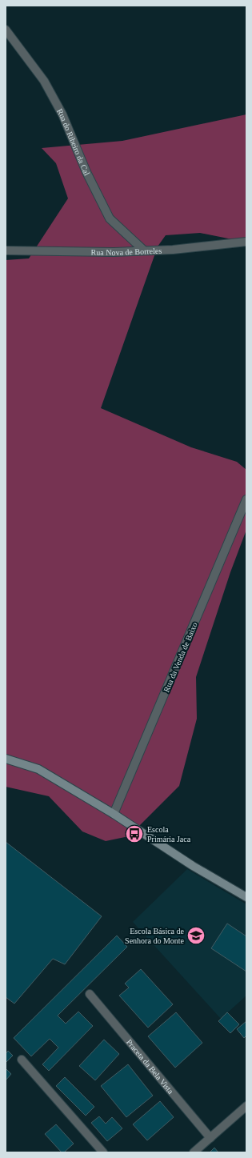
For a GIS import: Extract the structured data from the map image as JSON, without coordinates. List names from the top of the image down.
{
  "streets": {
    "street": [
      "Rua do Ribeiro da Cal",
      "Rua Nova de Borreles",
      "Rua da Venda de Baixo",
      "Praceta da Bela Vista"
    ]
  },
  "crossings": [
    ["Rua do Ribeiro da Cal", "Rua Nova de Borreles"]
  ],
  "places": {
    "bus stop": ["Escola Primária Jaca"],
    "school or university": ["Escola Básica de Senhora do Monte"]
  }
}
